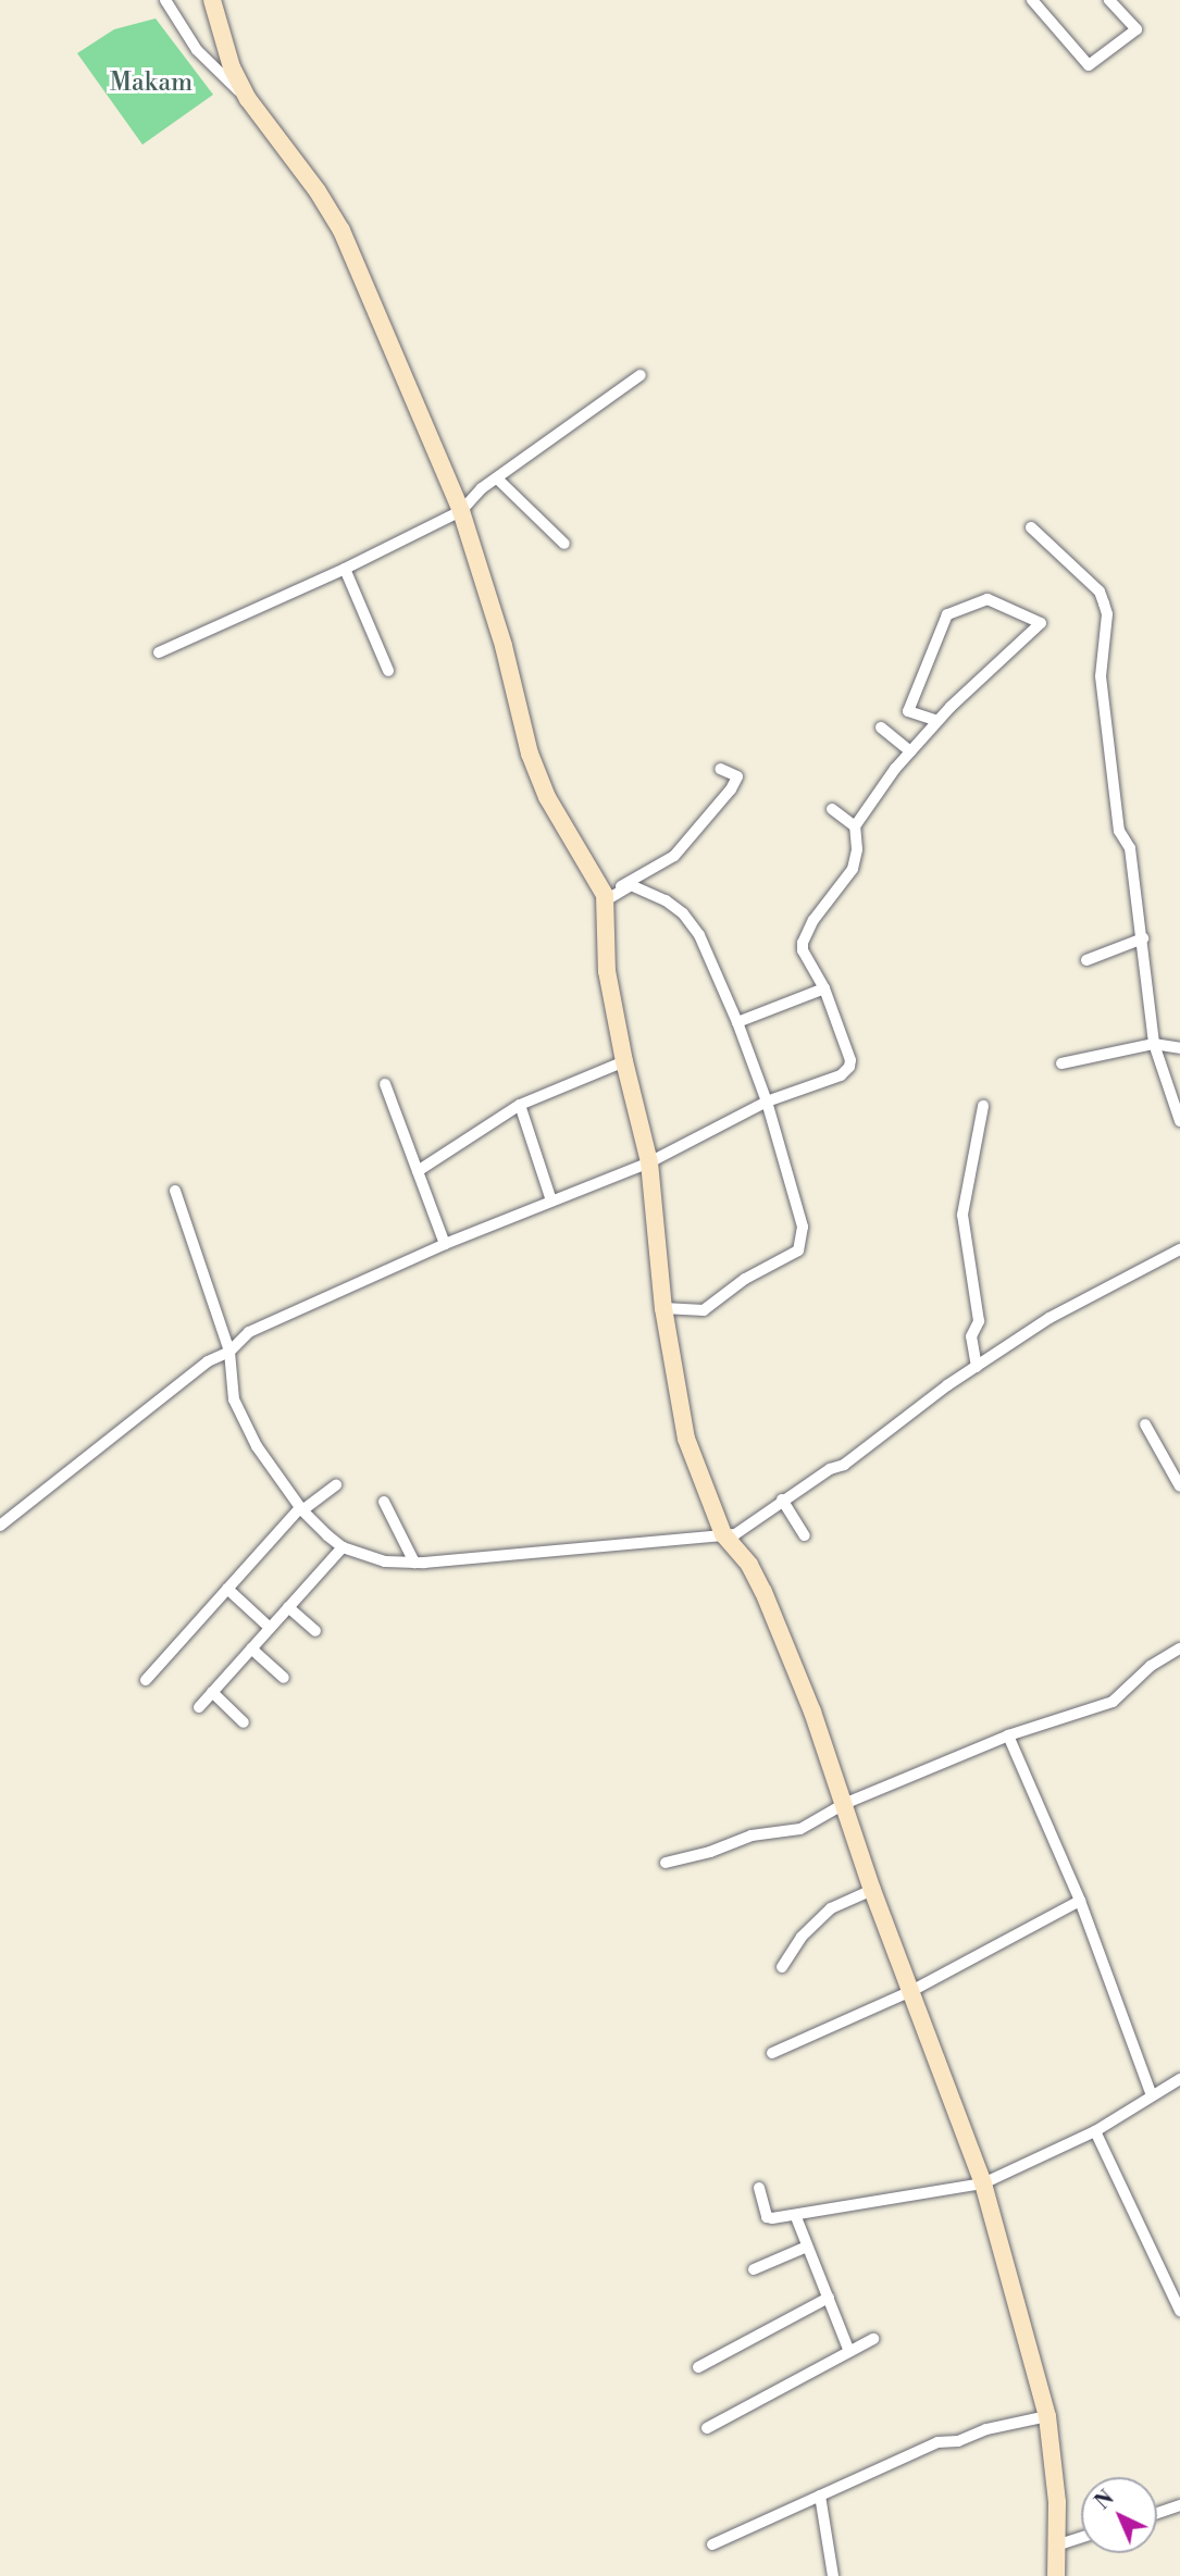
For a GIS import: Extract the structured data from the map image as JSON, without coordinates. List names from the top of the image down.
{
  "parks": ["Makam"],
  "north": "top left"
}
